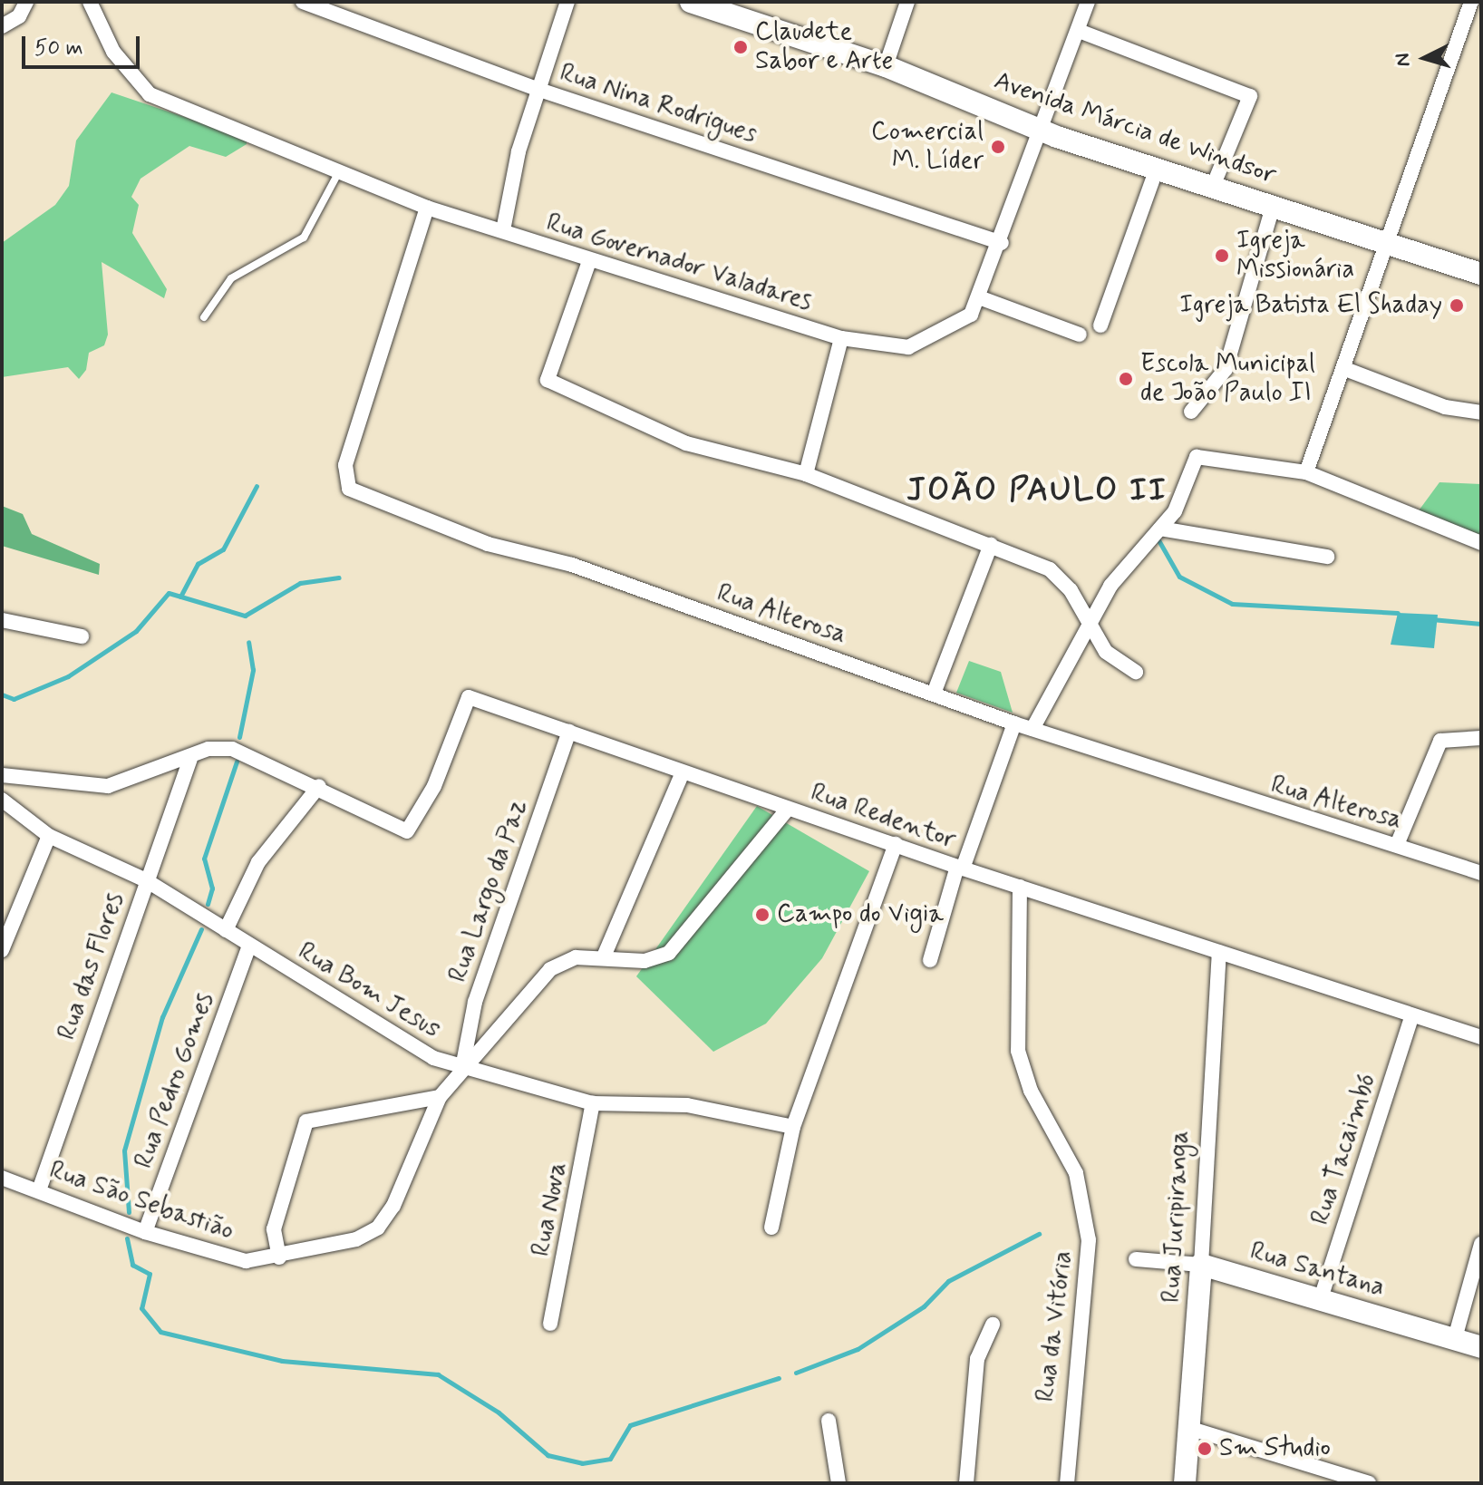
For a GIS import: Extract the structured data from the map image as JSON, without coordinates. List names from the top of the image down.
{
  "streets": {
    "street": [
      "Rua Nina Rodrigues",
      "Avenida Márcia de Windsor",
      "Rua Governador Valadares",
      "Rua Alterosa",
      "Rua Redentor",
      "Rua Largo da Paz",
      "Rua das Flores",
      "Rua Bom Jesus",
      "Rua Pedro Gomes",
      "Rua Tacaimbó",
      "Rua São Sebastião",
      "Rua Nova",
      "Rua Juripiranga",
      "Rua Santana",
      "Rua da Vitória"
    ]
  },
  "crossings": [
    ["Rua Nina Rodrigues", "Rua Governador Valadares"],
    ["Avenida Márcia de Windsor", "Rua Governador Valadares"],
    ["Rua Governador Valadares", "Rua Alterosa"],
    ["Rua Redentor", "Rua Largo da Paz"],
    ["Rua Redentor", "Rua Tacaimbó"],
    ["Rua Redentor", "Rua São Sebastião"],
    ["Rua Redentor", "Rua Juripiranga"],
    ["Rua Redentor", "Rua da Vitória"],
    ["Rua Largo da Paz", "Rua Bom Jesus"],
    ["Rua Largo da Paz", "Rua São Sebastião"],
    ["Rua das Flores", "Rua Bom Jesus"],
    ["Rua das Flores", "Rua São Sebastião"],
    ["Rua Bom Jesus", "Rua Pedro Gomes"],
    ["Rua Bom Jesus", "Rua São Sebastião"],
    ["Rua Bom Jesus", "Rua Nova"],
    ["Rua Pedro Gomes", "Rua São Sebastião"],
    ["Rua Tacaimbó", "Rua Santana"],
    ["Rua Juripiranga", "Rua Santana"]
  ],
  "districts": ["JOÃO PAULO II"],
  "places": [
    "Claudete Sabor e Arte",
    "Comercial M. Líder",
    "Igreja Missionária",
    "Igreja Batista El Shaday",
    "Escola Municipal de João Paulo II",
    "Campo do Vigia",
    "Sm Studio"
  ],
  "scale_bar": "50 m",
  "north": "left"
}
